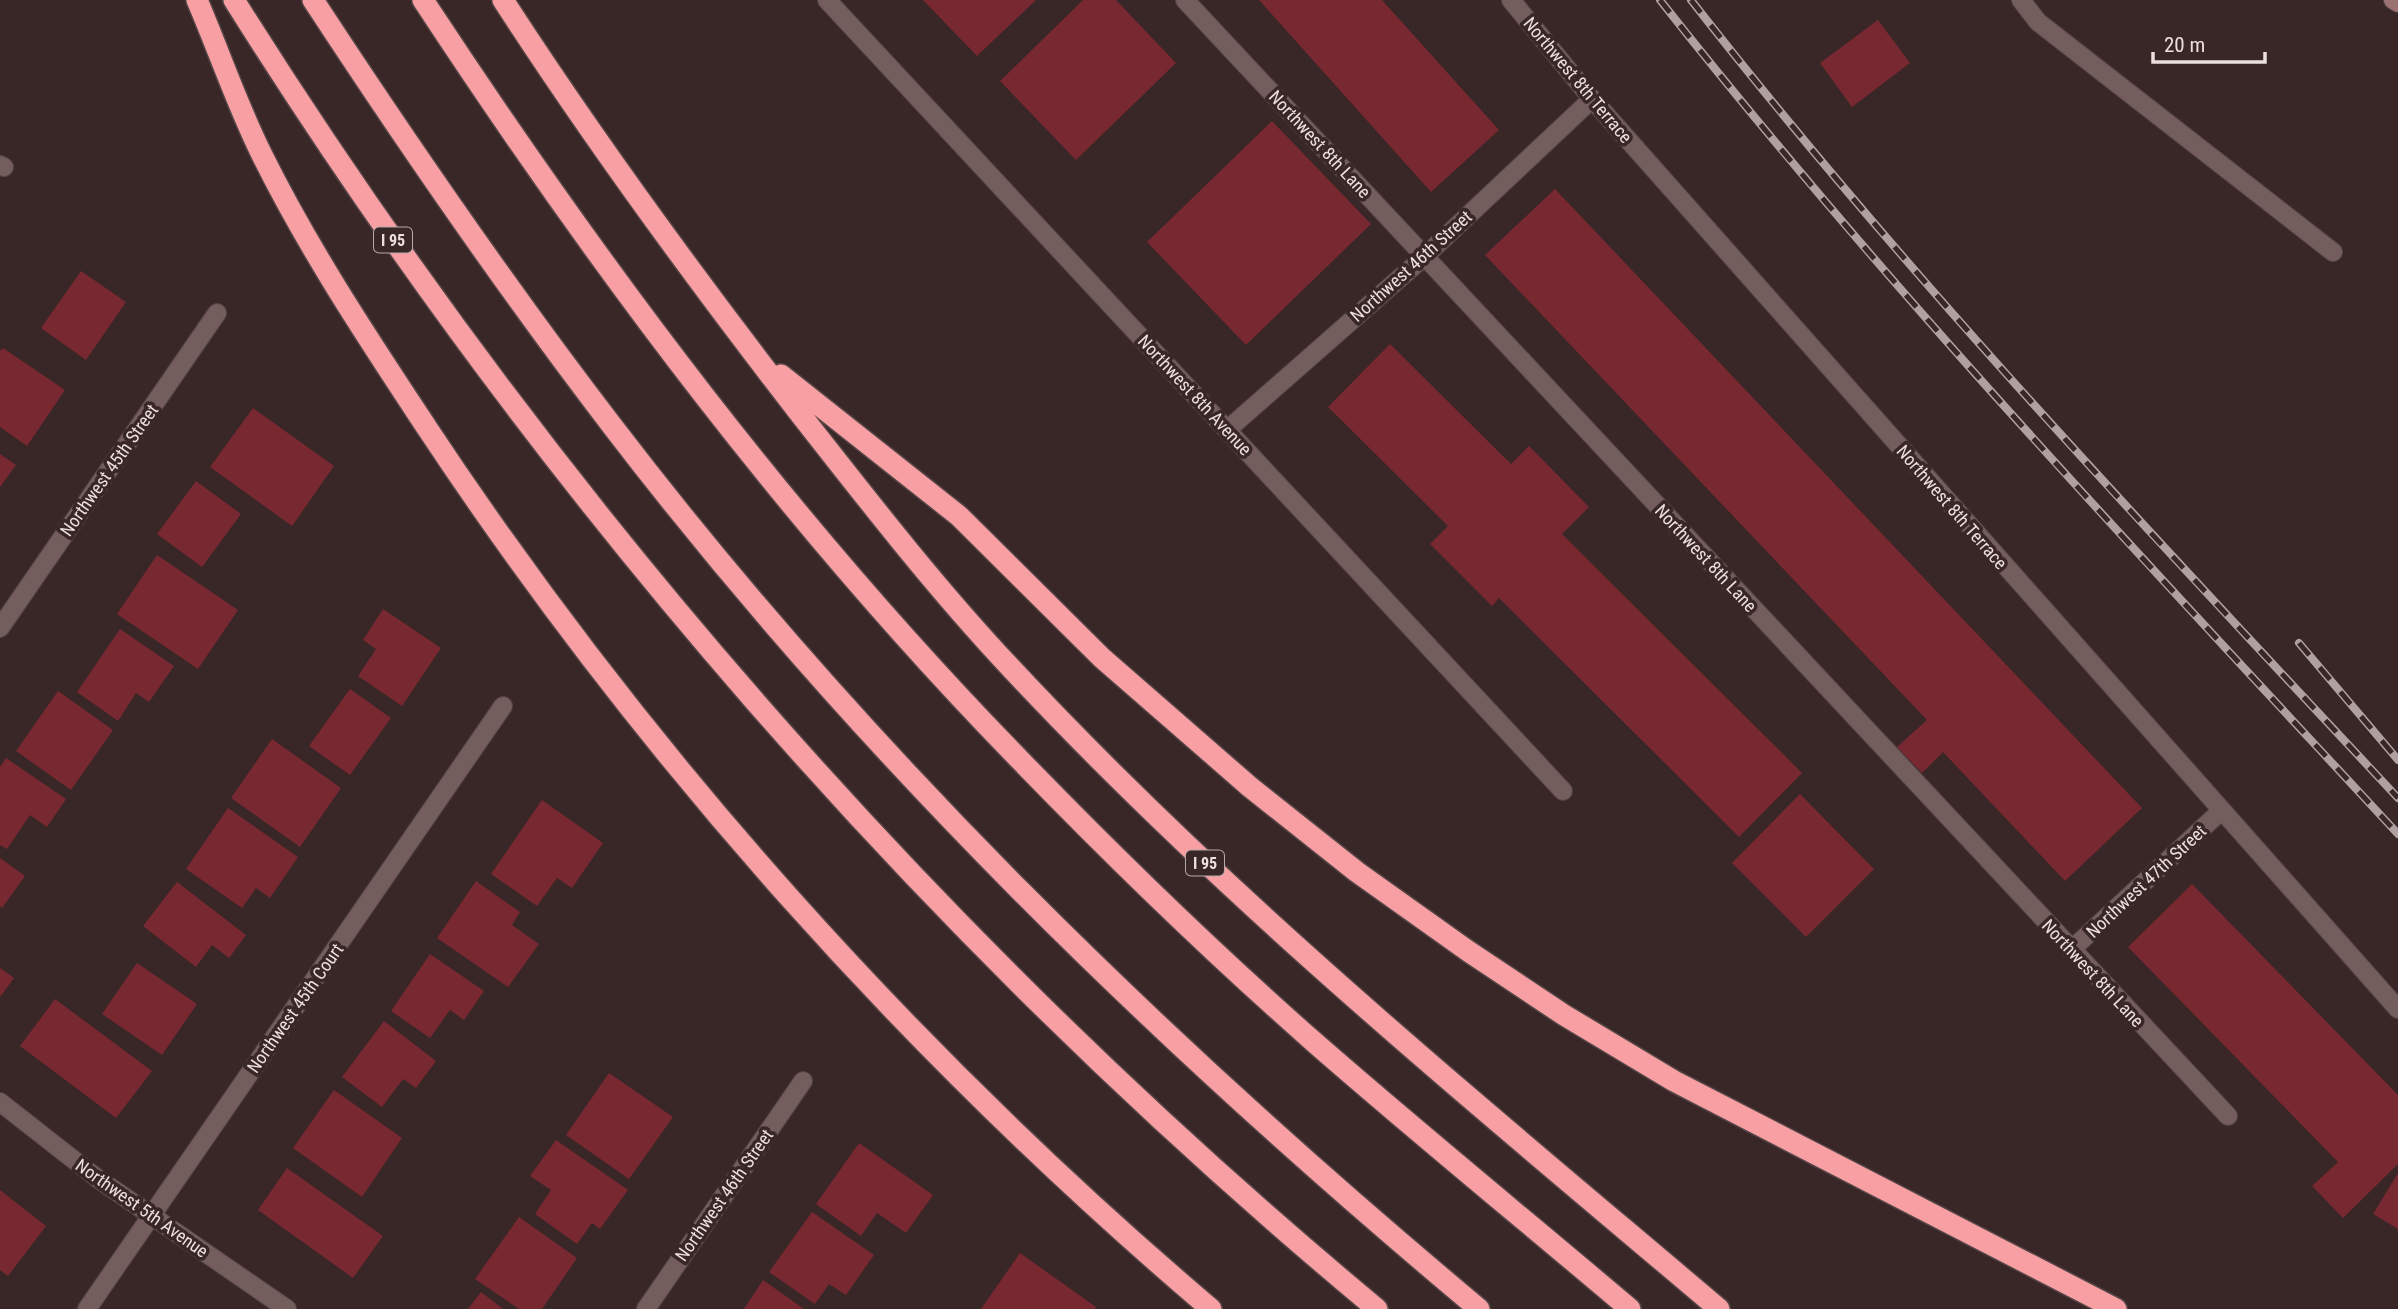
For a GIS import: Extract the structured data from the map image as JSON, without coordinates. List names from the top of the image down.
{
  "streets": {
    "highway": ["I 95"],
    "street": [
      "Northwest 8th Terrace",
      "Northwest 8th Lane",
      "Northwest 46th Street",
      "Northwest 8th Avenue",
      "Northwest 45th Street",
      "Northwest 47th Street",
      "Northwest 45th Court",
      "Northwest 5th Avenue"
    ]
  },
  "crossings": [
    ["Northwest 8th Terrace", "Northwest 46th Street"],
    ["Northwest 8th Terrace", "Northwest 47th Street"],
    ["Northwest 8th Lane", "Northwest 46th Street"],
    ["Northwest 8th Lane", "Northwest 47th Street"],
    ["Northwest 46th Street", "Northwest 8th Avenue"],
    ["Northwest 45th Court", "Northwest 5th Avenue"]
  ],
  "scale_bar": "20 m"
}
